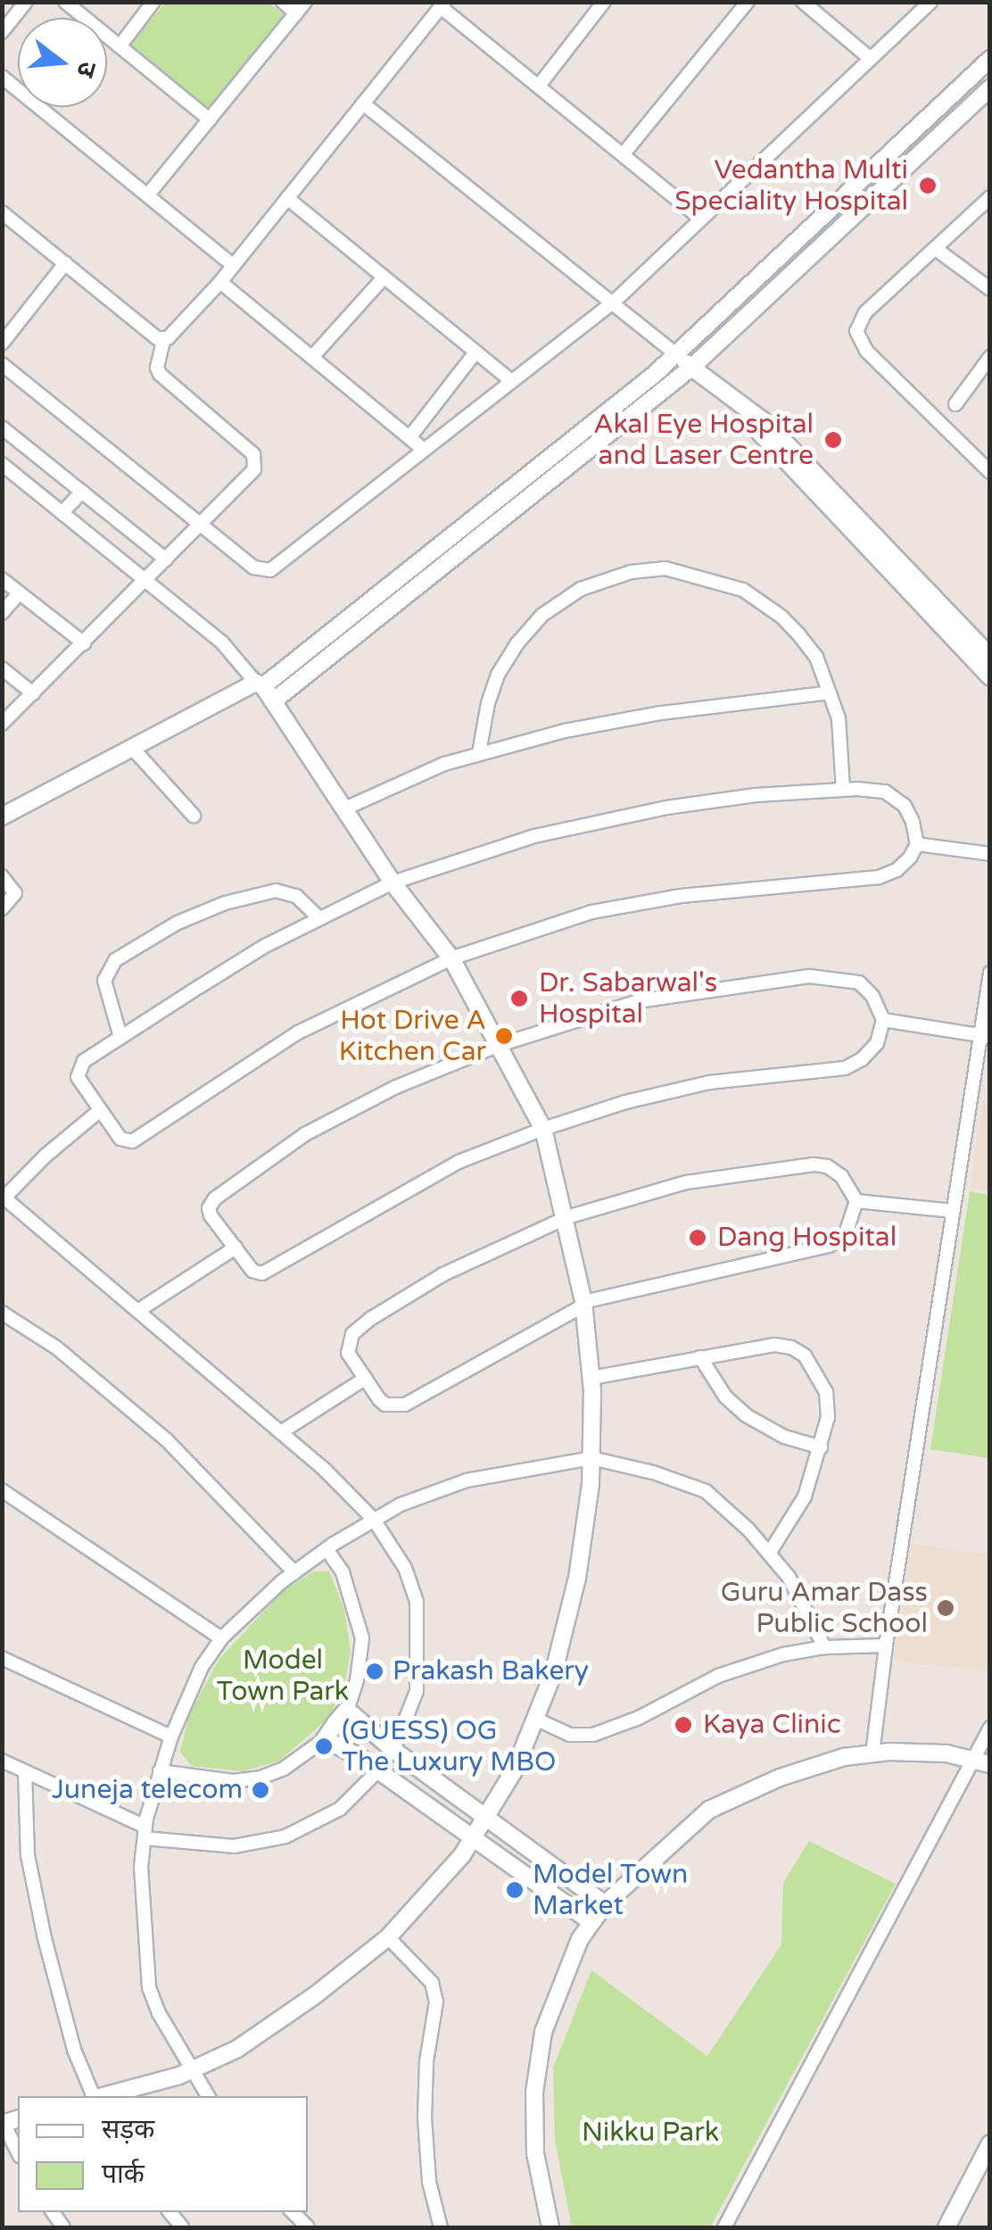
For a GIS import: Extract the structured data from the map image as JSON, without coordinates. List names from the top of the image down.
{
  "parks": ["Model Town Park", "Nikku Park"],
  "places": [
    "Vedantha Multi Speciality Hospital",
    "Akal Eye Hospital and Laser Centre",
    "Dr. Sabarwal's Hospital",
    "Hot Drive A Kitchen Car",
    "Dang Hospital",
    "Guru Amar Dass Public School",
    "Prakash Bakery",
    "Kaya Clinic",
    "(GUESS) OG The Luxury MBO",
    "Juneja telecom",
    "Model Town Market"
  ],
  "legend": ["सड़क", "पार्क"],
  "north": "right"
}
